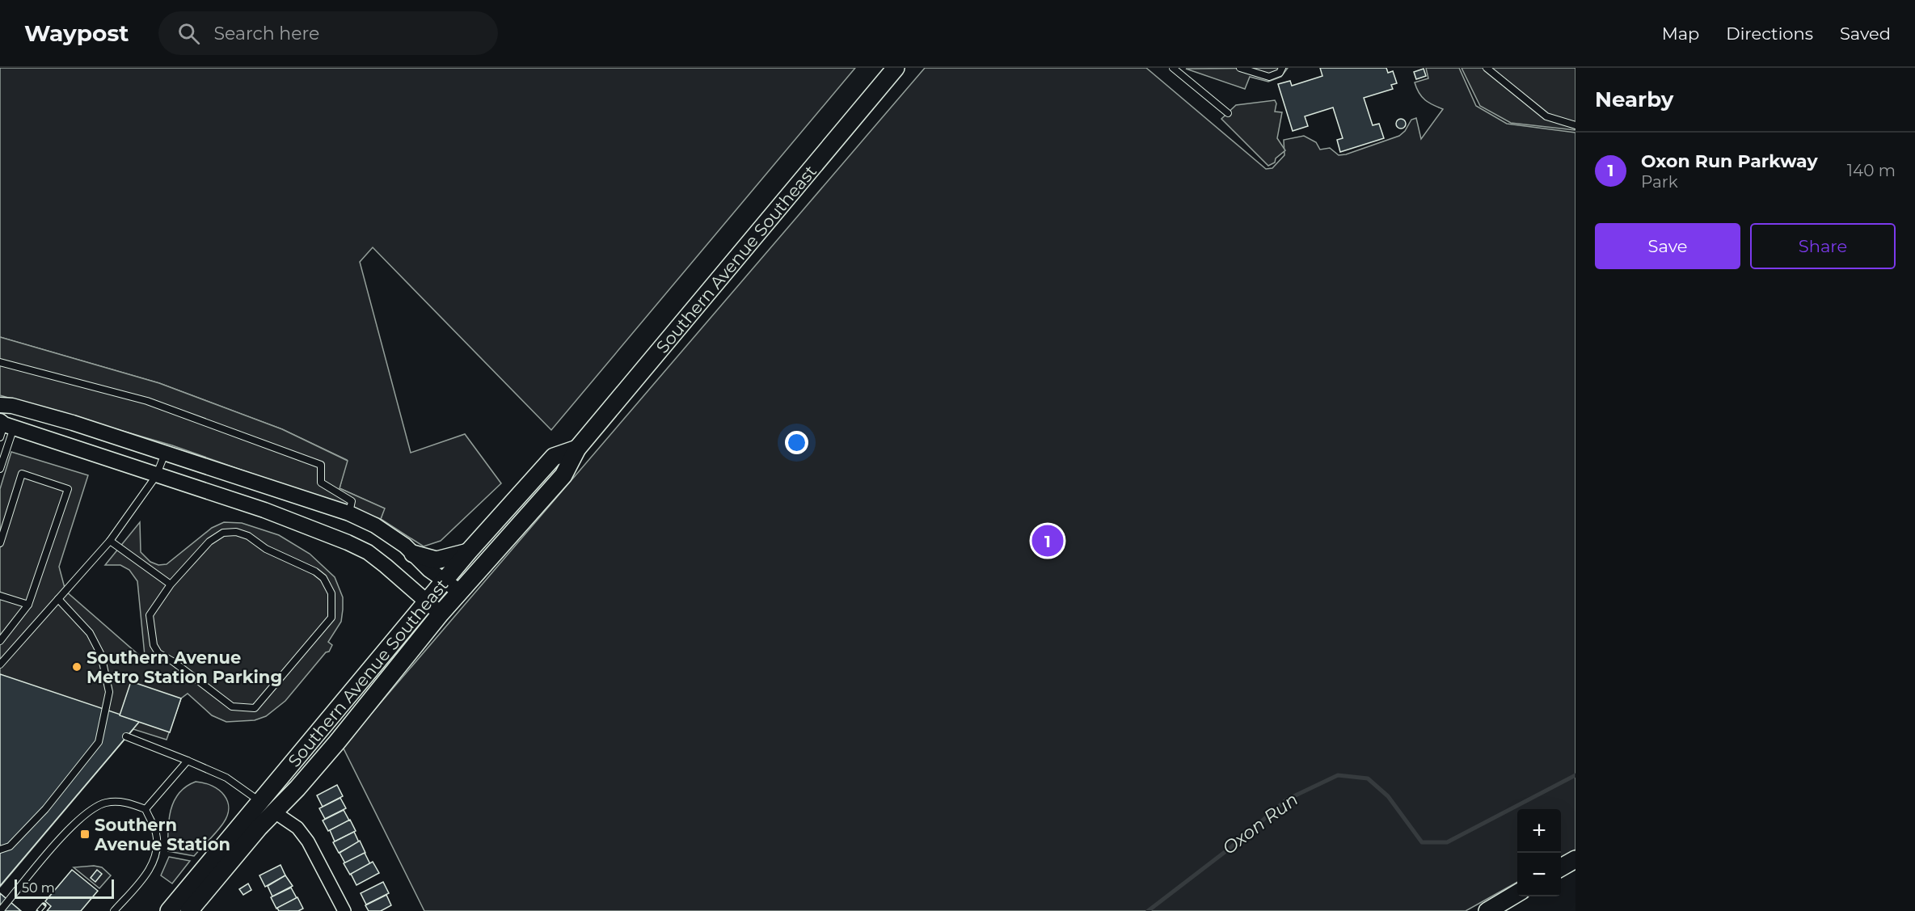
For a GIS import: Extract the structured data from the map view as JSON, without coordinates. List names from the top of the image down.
{
  "streets": {
    "main road": ["Southern Avenue Southeast"]
  },
  "water": ["Oxon Run"],
  "places": {
    "other": ["Southern Avenue Metro Station Parking"],
    "transit": ["Southern Avenue Station"]
  },
  "scale_bar": "50 m",
  "page": {
    "header": "Waypost",
    "search": "Search here",
    "nav": ["Map", "Directions", "Saved"],
    "heading": "Nearby",
    "list": [
      {
        "mark": "1",
        "name": "Oxon Run Parkway",
        "note": "Park",
        "value": "140 m"
      }
    ],
    "buttons": ["Save", "Share"],
    "pins": "1",
    "map_buttons": ["+", "−"],
    "scale": "50 m"
  }
}
